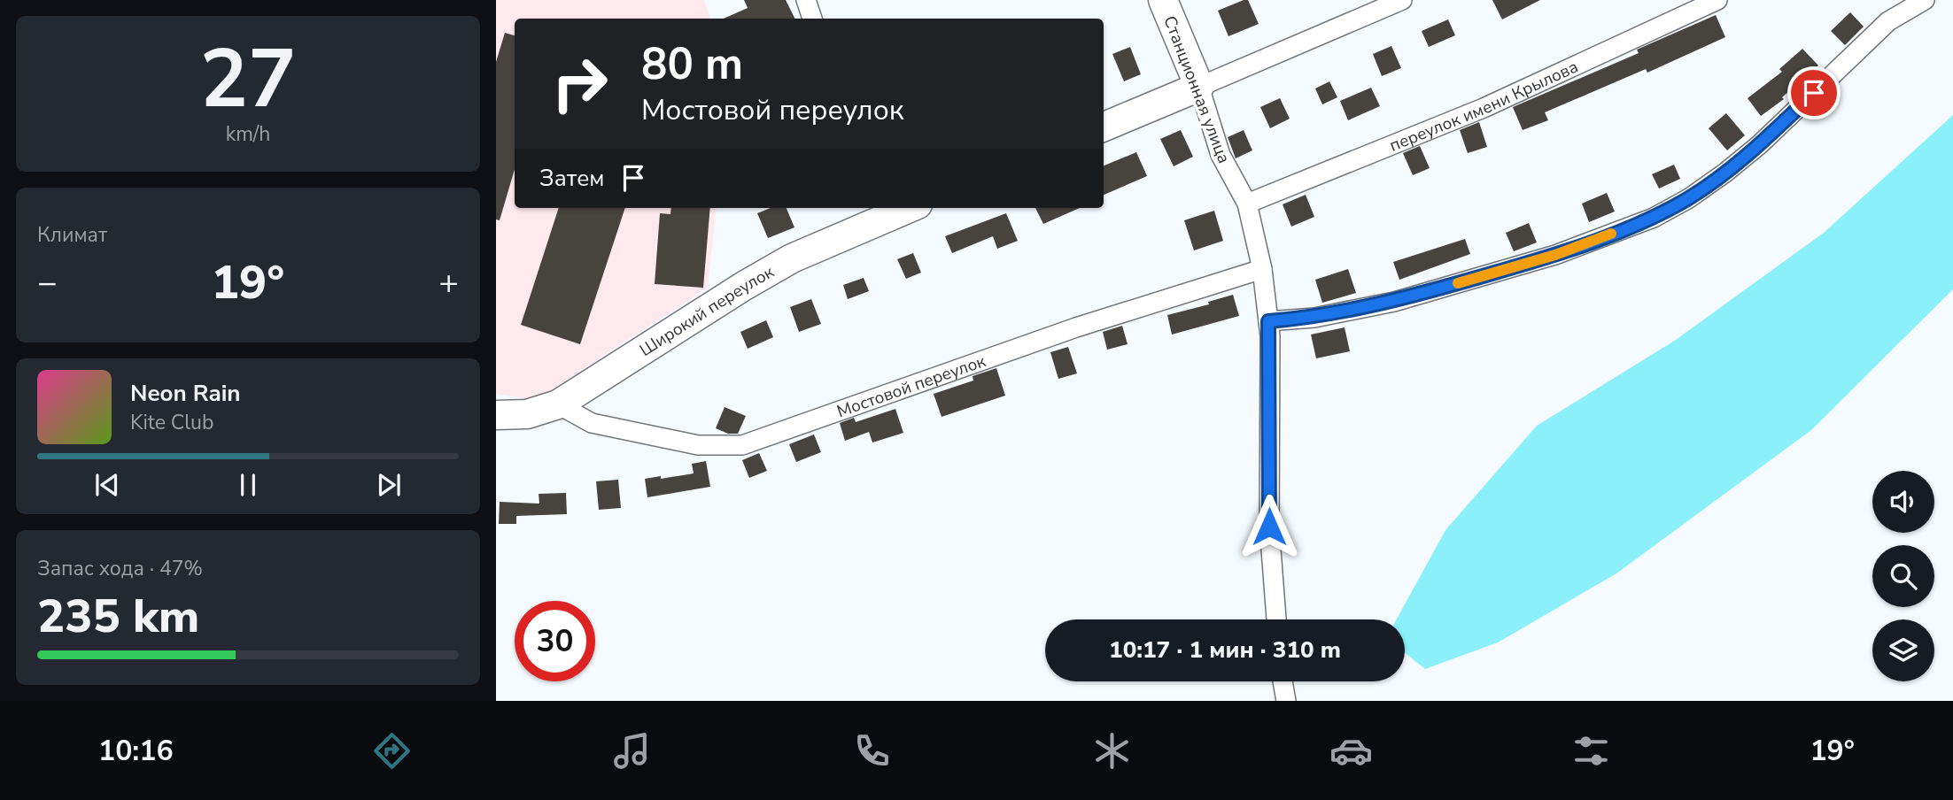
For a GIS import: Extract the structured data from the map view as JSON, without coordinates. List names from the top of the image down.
{
  "streets": {
    "main road": ["Станционная улица", "Широкий переулок"],
    "street": ["переулок имени Крылова", "Мостовой переулок"]
  },
  "crossings": [
    ["Станционная улица", "переулок имени Крылова"],
    ["Станционная улица", "Мостовой переулок"],
    ["Широкий переулок", "Мостовой переулок"]
  ],
  "page": {
    "tile": [
      ["27", "km/h"],
      "Климат",
      ["Запас хода · 47%", "235 km"]
    ],
    "turn": ["80 m", "Мостовой переулок"],
    "then": "Затем",
    "heat": ["−", "19°", "+"],
    "song": ["Neon Rain", "Kite Club"],
    "limit": "30",
    "trip": "10:17 · 1 мин · 310 m",
    "tabs": ["10:16", "19°"]
  }
}
